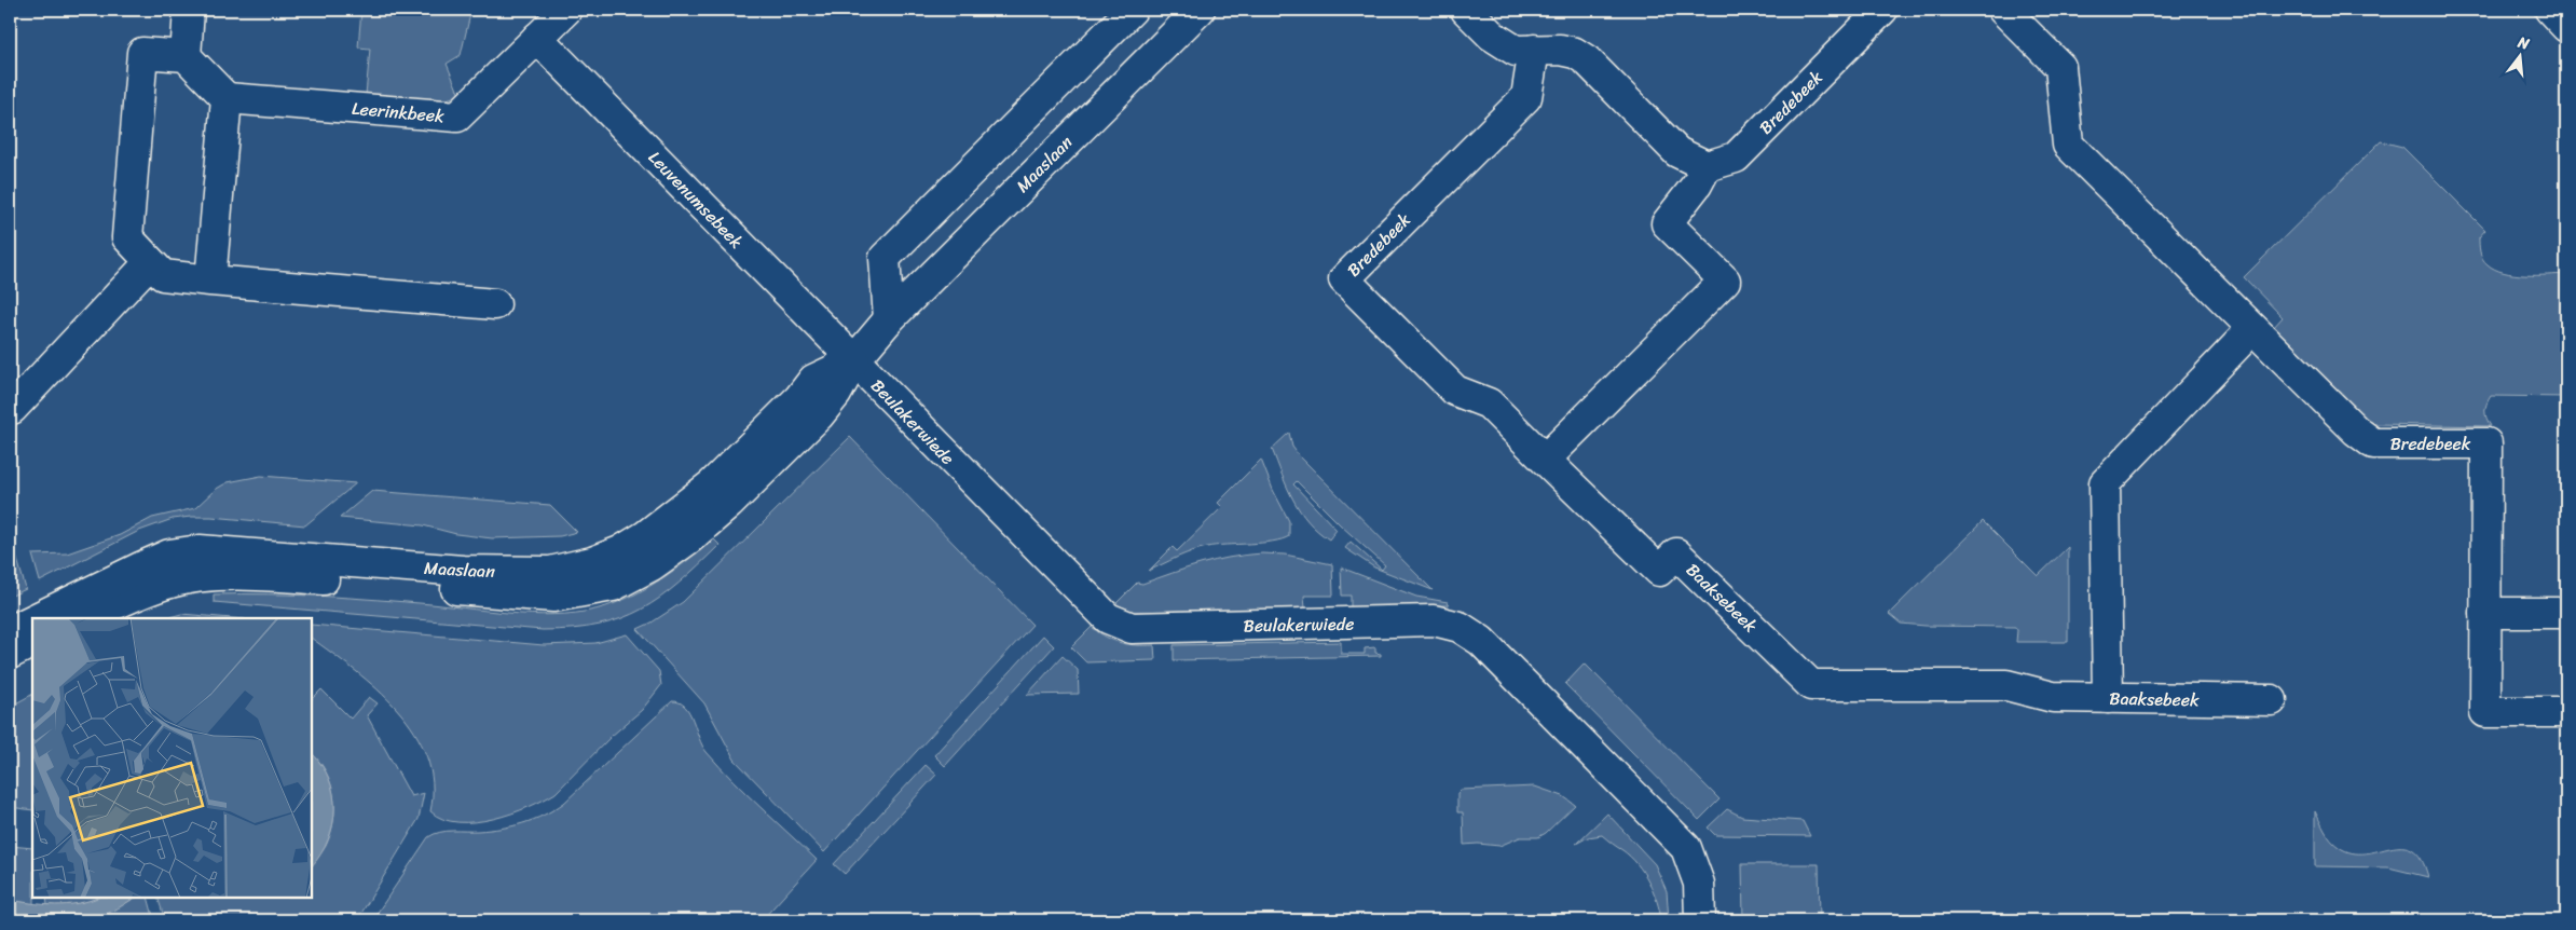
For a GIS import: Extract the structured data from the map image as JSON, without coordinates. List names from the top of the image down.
{
  "streets": {
    "street": [
      "Bredebeek",
      "Leerinkbeek",
      "Maaslaan",
      "Leuvenumsebeek",
      "Beulakerwiede",
      "Baaksebeek"
    ]
  },
  "crossings": [
    ["Bredebeek", "Baaksebeek"],
    ["Leerinkbeek", "Leuvenumsebeek"],
    ["Maaslaan", "Leuvenumsebeek"],
    ["Maaslaan", "Beulakerwiede"],
    ["Leuvenumsebeek", "Beulakerwiede"]
  ],
  "north": "top"
}
